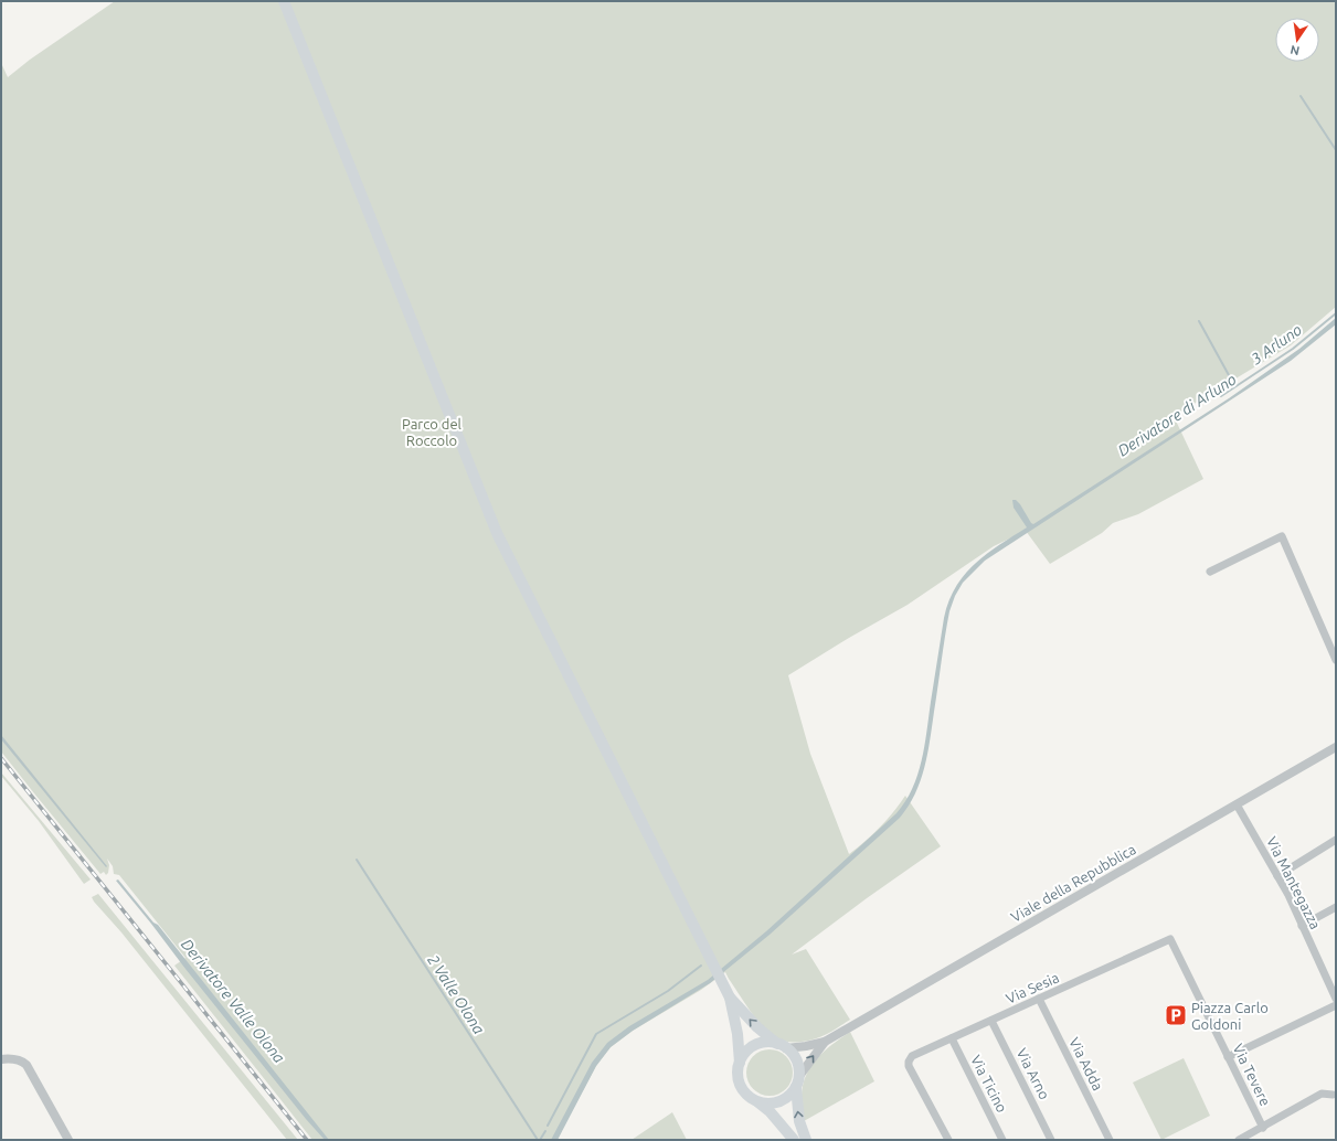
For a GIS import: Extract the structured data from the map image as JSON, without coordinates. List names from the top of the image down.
{
  "streets": {
    "street": [
      "Viale della Repubblica",
      "Via Mantegazza",
      "Via Sesia",
      "Via Adda",
      "Via Arno",
      "Via Tevere",
      "Via Ticino"
    ]
  },
  "crossings": [
    ["Viale della Repubblica", "Via Mantegazza"],
    ["Via Sesia", "Via Adda"],
    ["Via Sesia", "Via Arno"],
    ["Via Sesia", "Via Tevere"],
    ["Via Sesia", "Via Ticino"]
  ],
  "water": [
    "3 Arluno",
    "Derivatore di Arluno",
    "2 Valle Olona",
    "Derivatore Valle Olona"
  ],
  "parks": ["Parco del Roccolo"],
  "places": {
    "parking": ["Piazza Carlo Goldoni"]
  },
  "north": "bottom"
}
